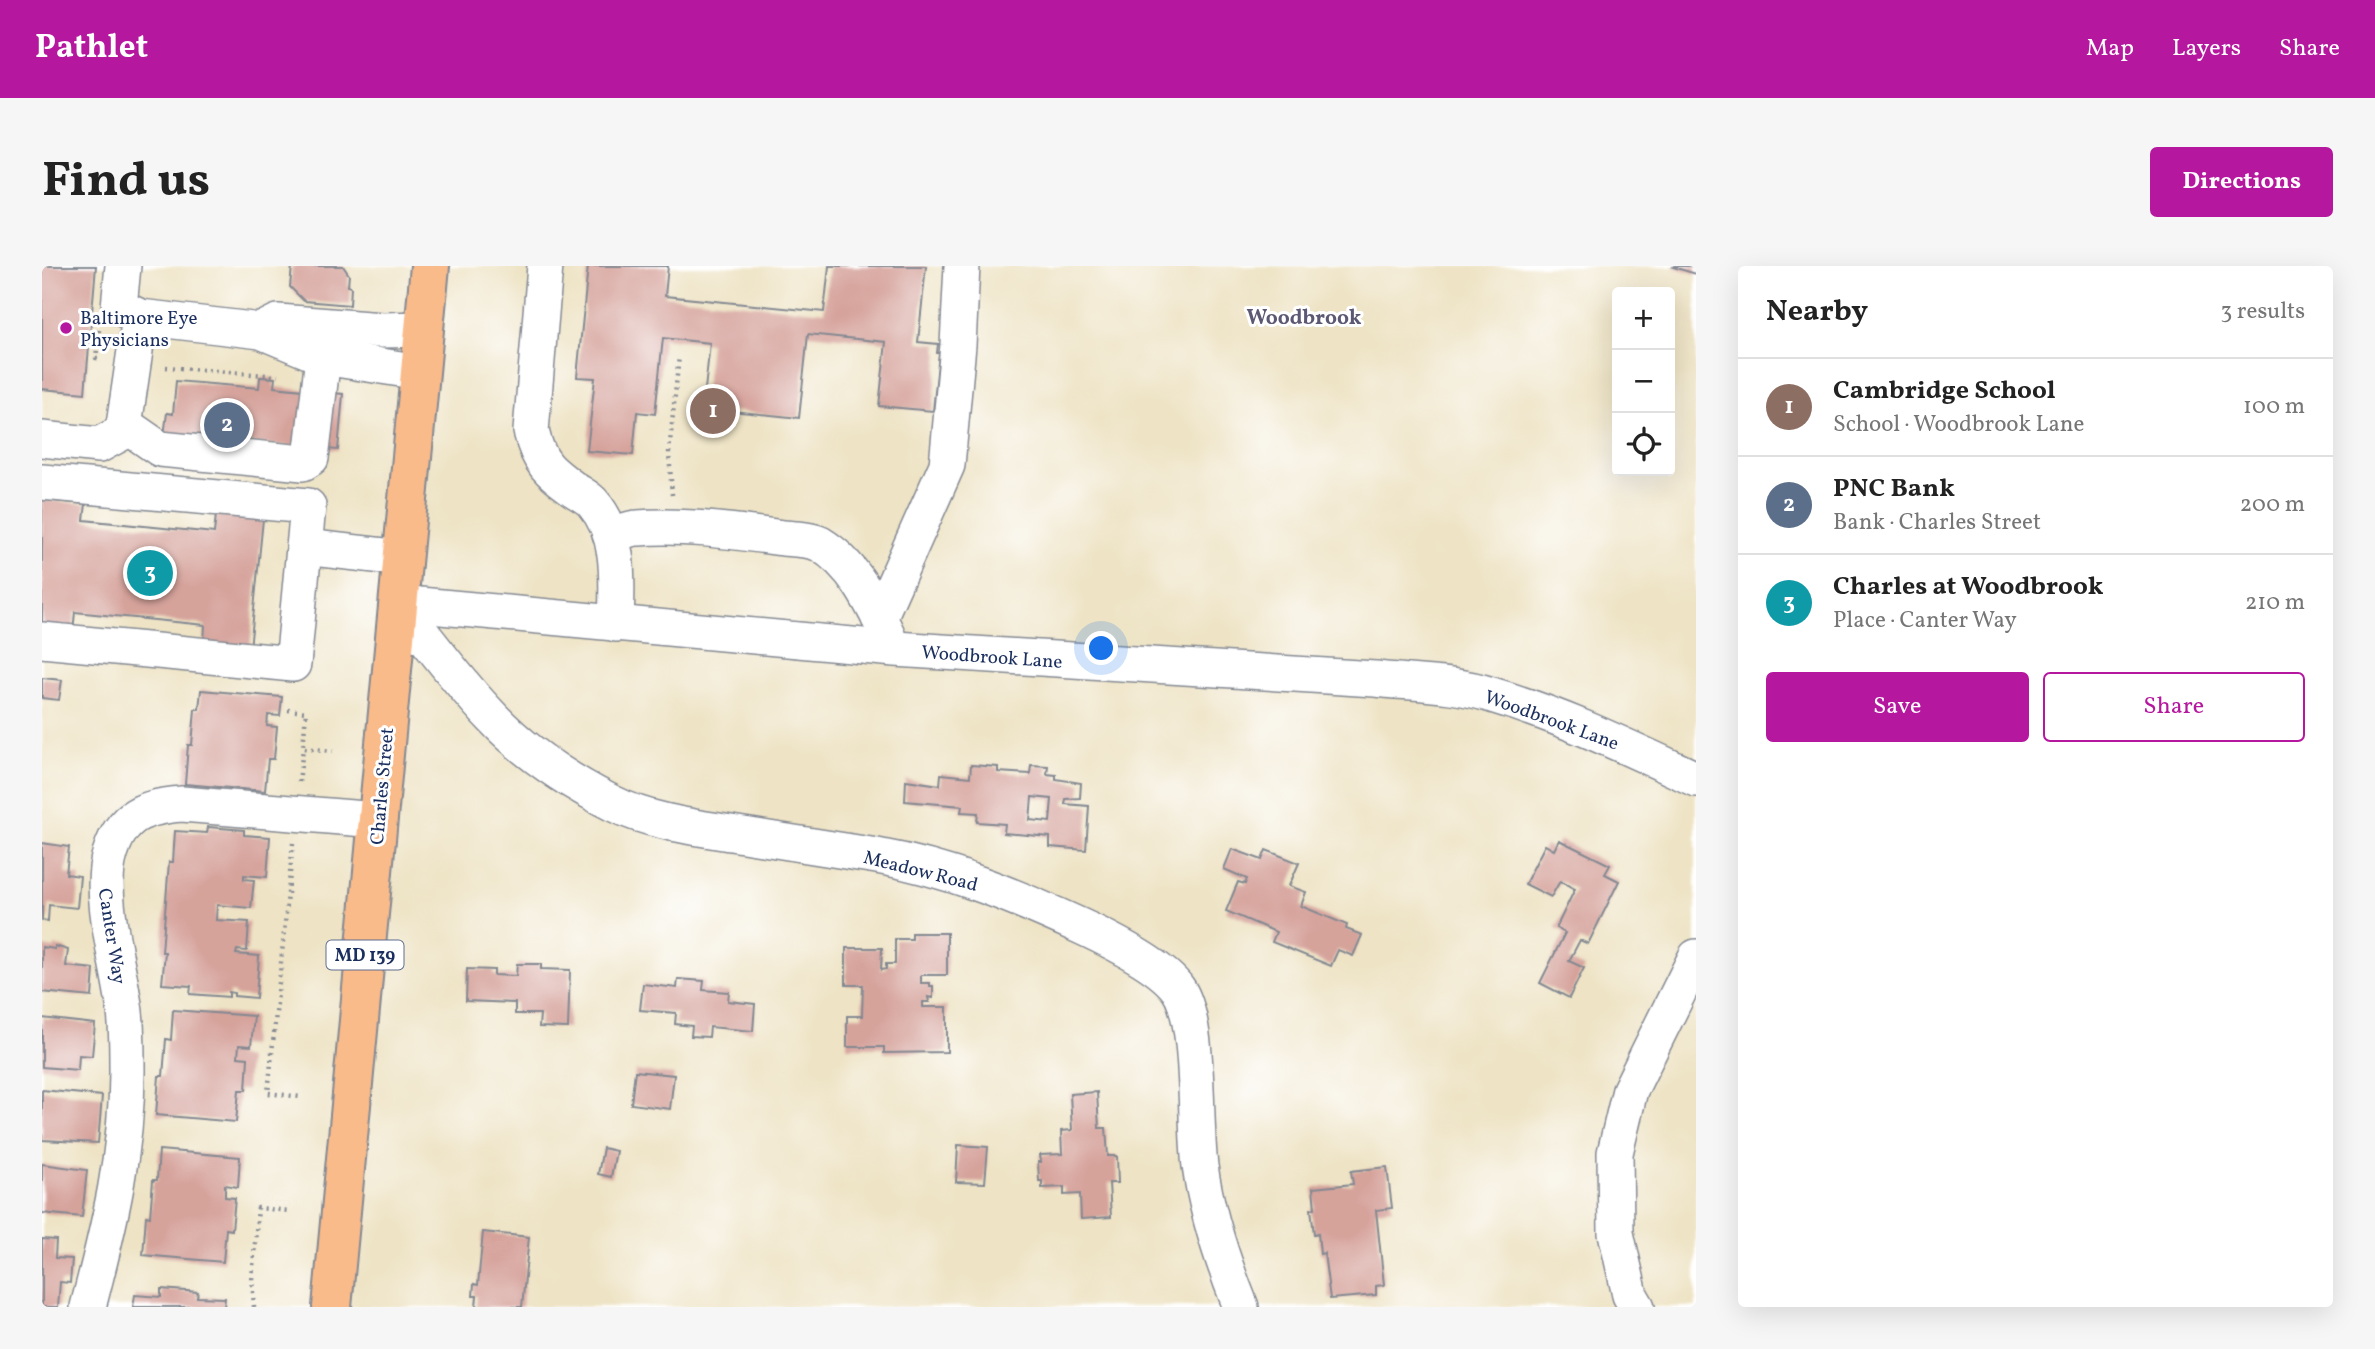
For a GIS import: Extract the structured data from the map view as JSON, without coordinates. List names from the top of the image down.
{
  "streets": {
    "main road": ["Charles Street", "MD 139"],
    "street": ["Woodbrook Lane", "Meadow Road", "Canter Way"]
  },
  "crossings": [
    ["Woodbrook Lane", "Charles Street"],
    ["Woodbrook Lane", "Meadow Road"],
    ["Charles Street", "Meadow Road"],
    ["Charles Street", "Canter Way"]
  ],
  "districts": ["Woodbrook"],
  "places": ["Baltimore Eye Physicians"],
  "page": {
    "header": "Pathlet",
    "nav": ["Map", "Layers", "Share"],
    "buttons": [
      "Directions",
      ["Save", "Share"]
    ],
    "title": "Find us",
    "heading": ["Nearby", "3 results"],
    "map_buttons": ["+", "−"],
    "list": [
      {
        "mark": "1",
        "name": "Cambridge School",
        "note": "School · Woodbrook Lane",
        "value": "100 m"
      },
      {
        "mark": "2",
        "name": "PNC Bank",
        "note": "Bank · Charles Street",
        "value": "200 m"
      },
      {
        "mark": "3",
        "name": "Charles at Woodbrook",
        "note": "Place · Canter Way",
        "value": "210 m"
      }
    ],
    "pins": ["1", "2", "3"]
  }
}
